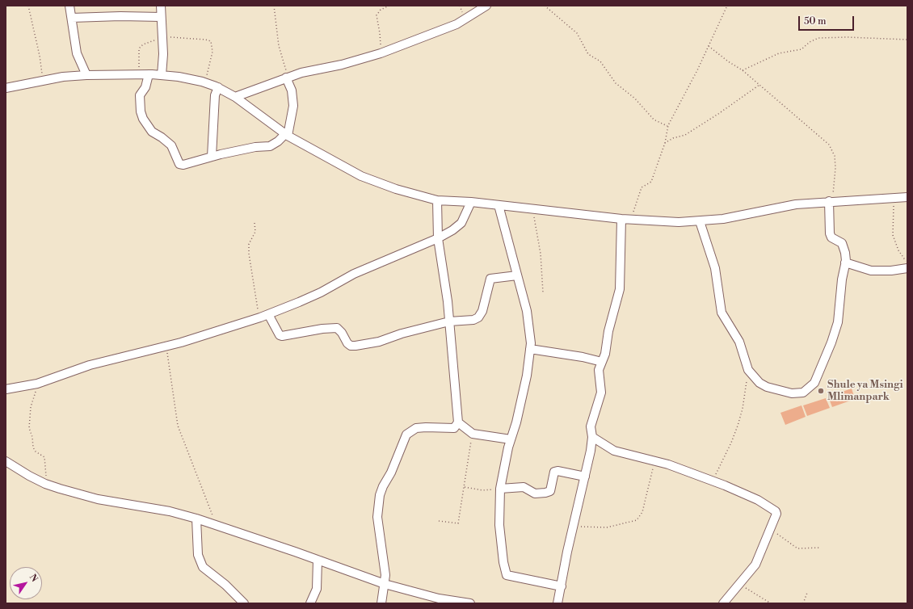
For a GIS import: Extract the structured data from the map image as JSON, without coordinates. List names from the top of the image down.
{
  "places": ["Shule ya Msingi Mlimanpark"],
  "scale_bar": "50 m",
  "north": "top right"
}
